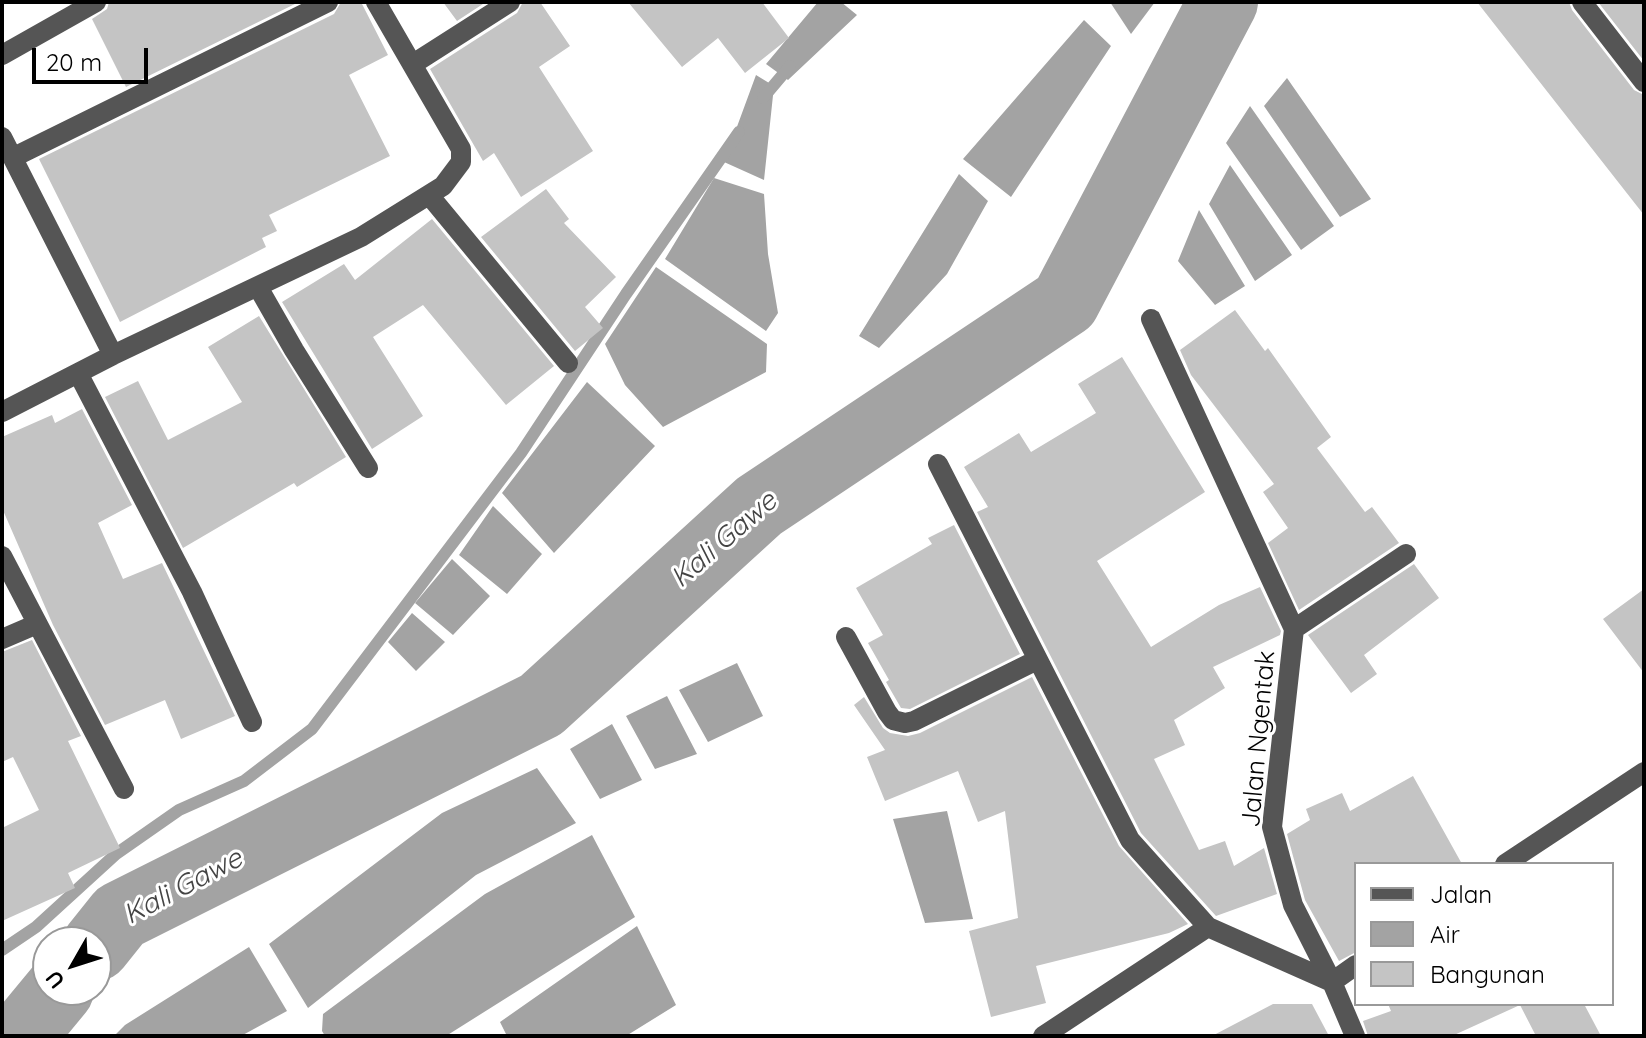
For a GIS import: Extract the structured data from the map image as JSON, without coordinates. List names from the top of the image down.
{
  "streets": {
    "street": ["Jalan Ngentak"]
  },
  "water": ["Kali Gawe"],
  "legend": ["Jalan", "Air", "Bangunan"],
  "scale_bar": "20 m",
  "north": "bottom left"
}
